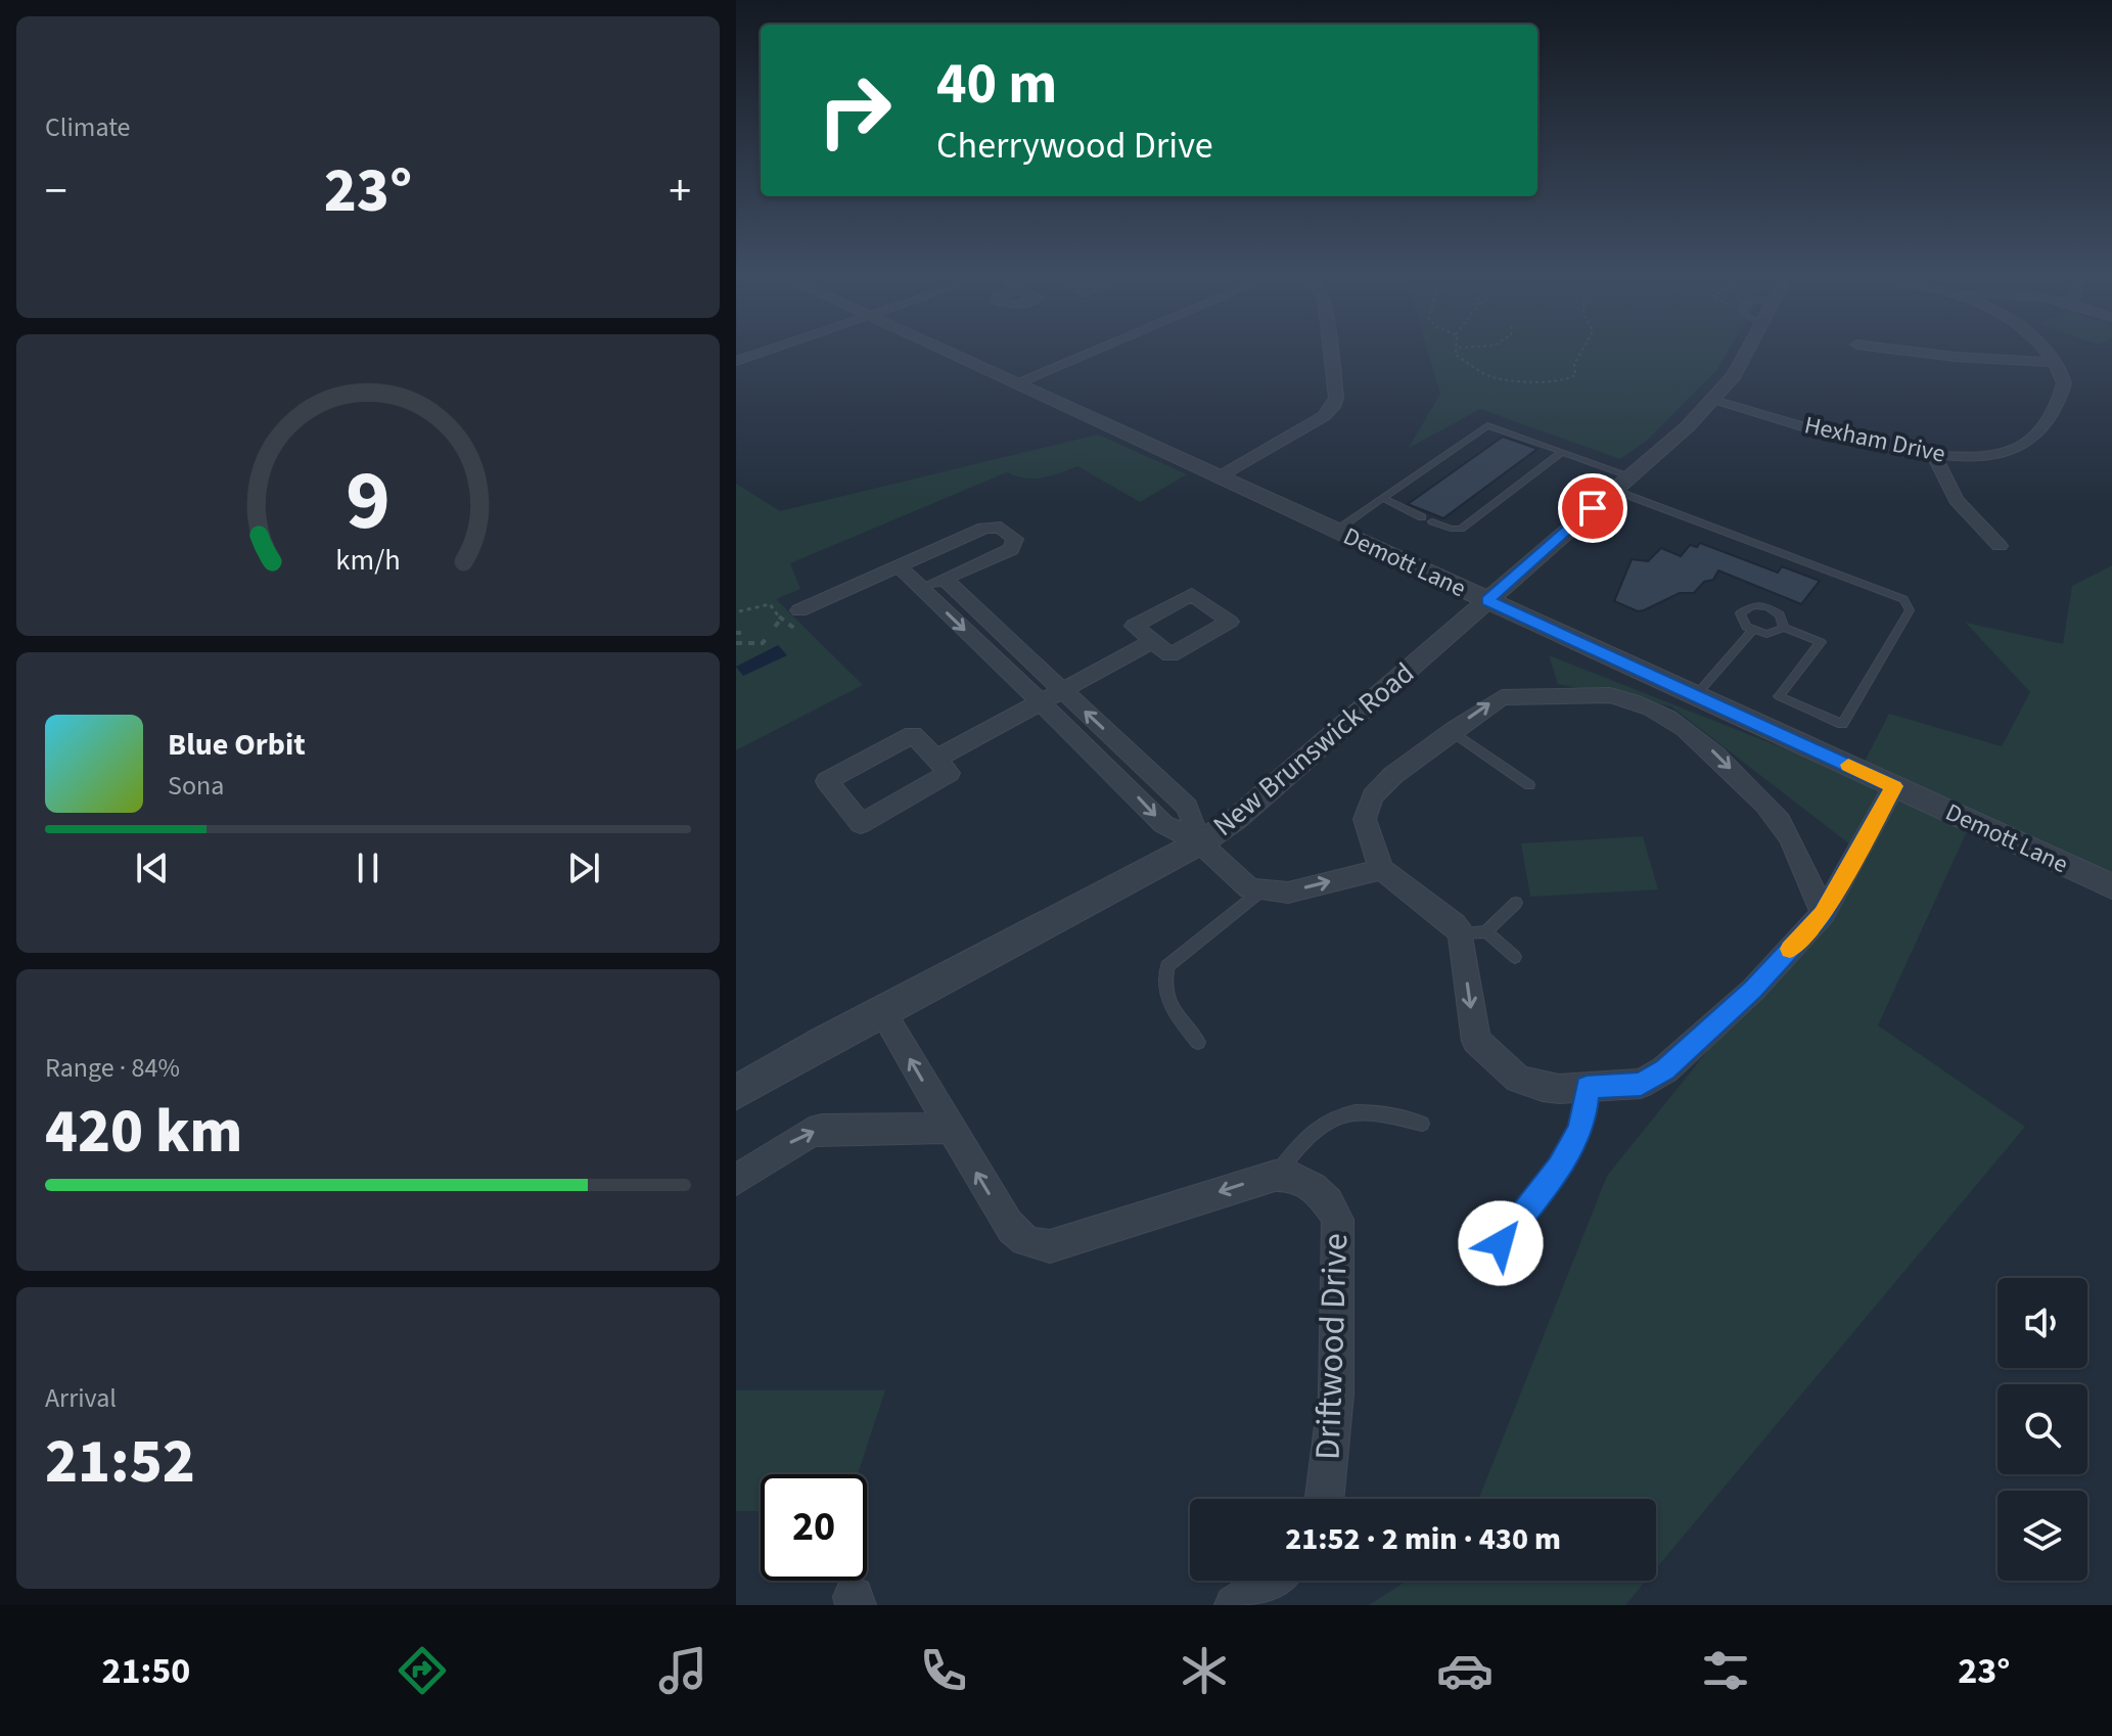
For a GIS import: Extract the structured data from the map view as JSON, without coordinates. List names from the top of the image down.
{
  "streets": {
    "street": [
      "Hexham Drive",
      "Demott Lane",
      "New Brunswick Road",
      "Driftwood Drive"
    ]
  },
  "crossings": [
    ["Hexham Drive", "New Brunswick Road"],
    ["Demott Lane", "New Brunswick Road"]
  ],
  "page": {
    "tile": [
      "Climate",
      ["Range · 84%", "420 km"],
      ["Arrival", "21:52"]
    ],
    "turn": ["40 m", "Cherrywood Drive"],
    "heat": ["−", "23°", "+"],
    "song": ["Blue Orbit", "Sona"],
    "limit": "20",
    "trip": "21:52 · 2 min · 430 m",
    "tabs": ["21:50", "23°"],
    "gauge": ["9", "km/h"]
  }
}
